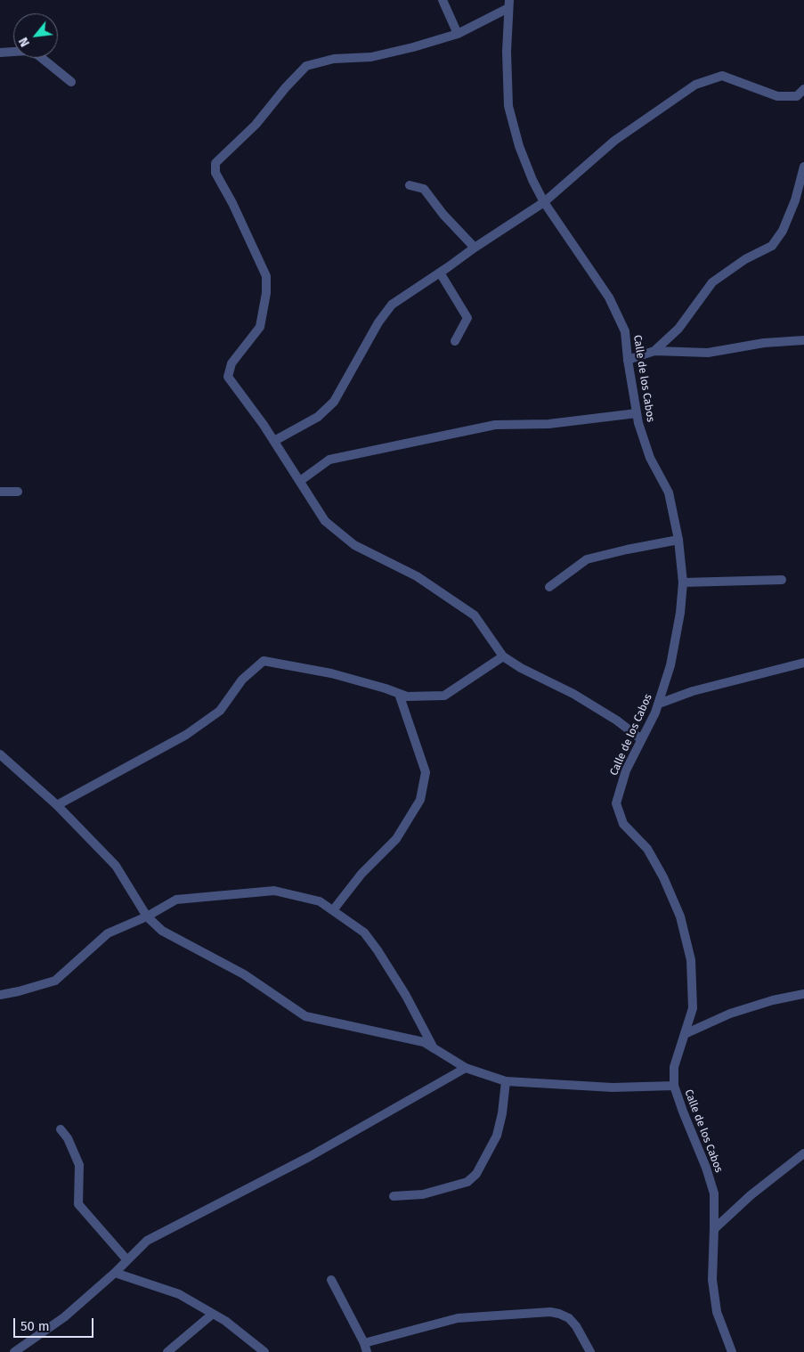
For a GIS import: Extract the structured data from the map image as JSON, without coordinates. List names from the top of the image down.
{
  "streets": {
    "street": ["Calle de los Cabos"]
  },
  "scale_bar": "50 m",
  "north": "bottom left"
}
